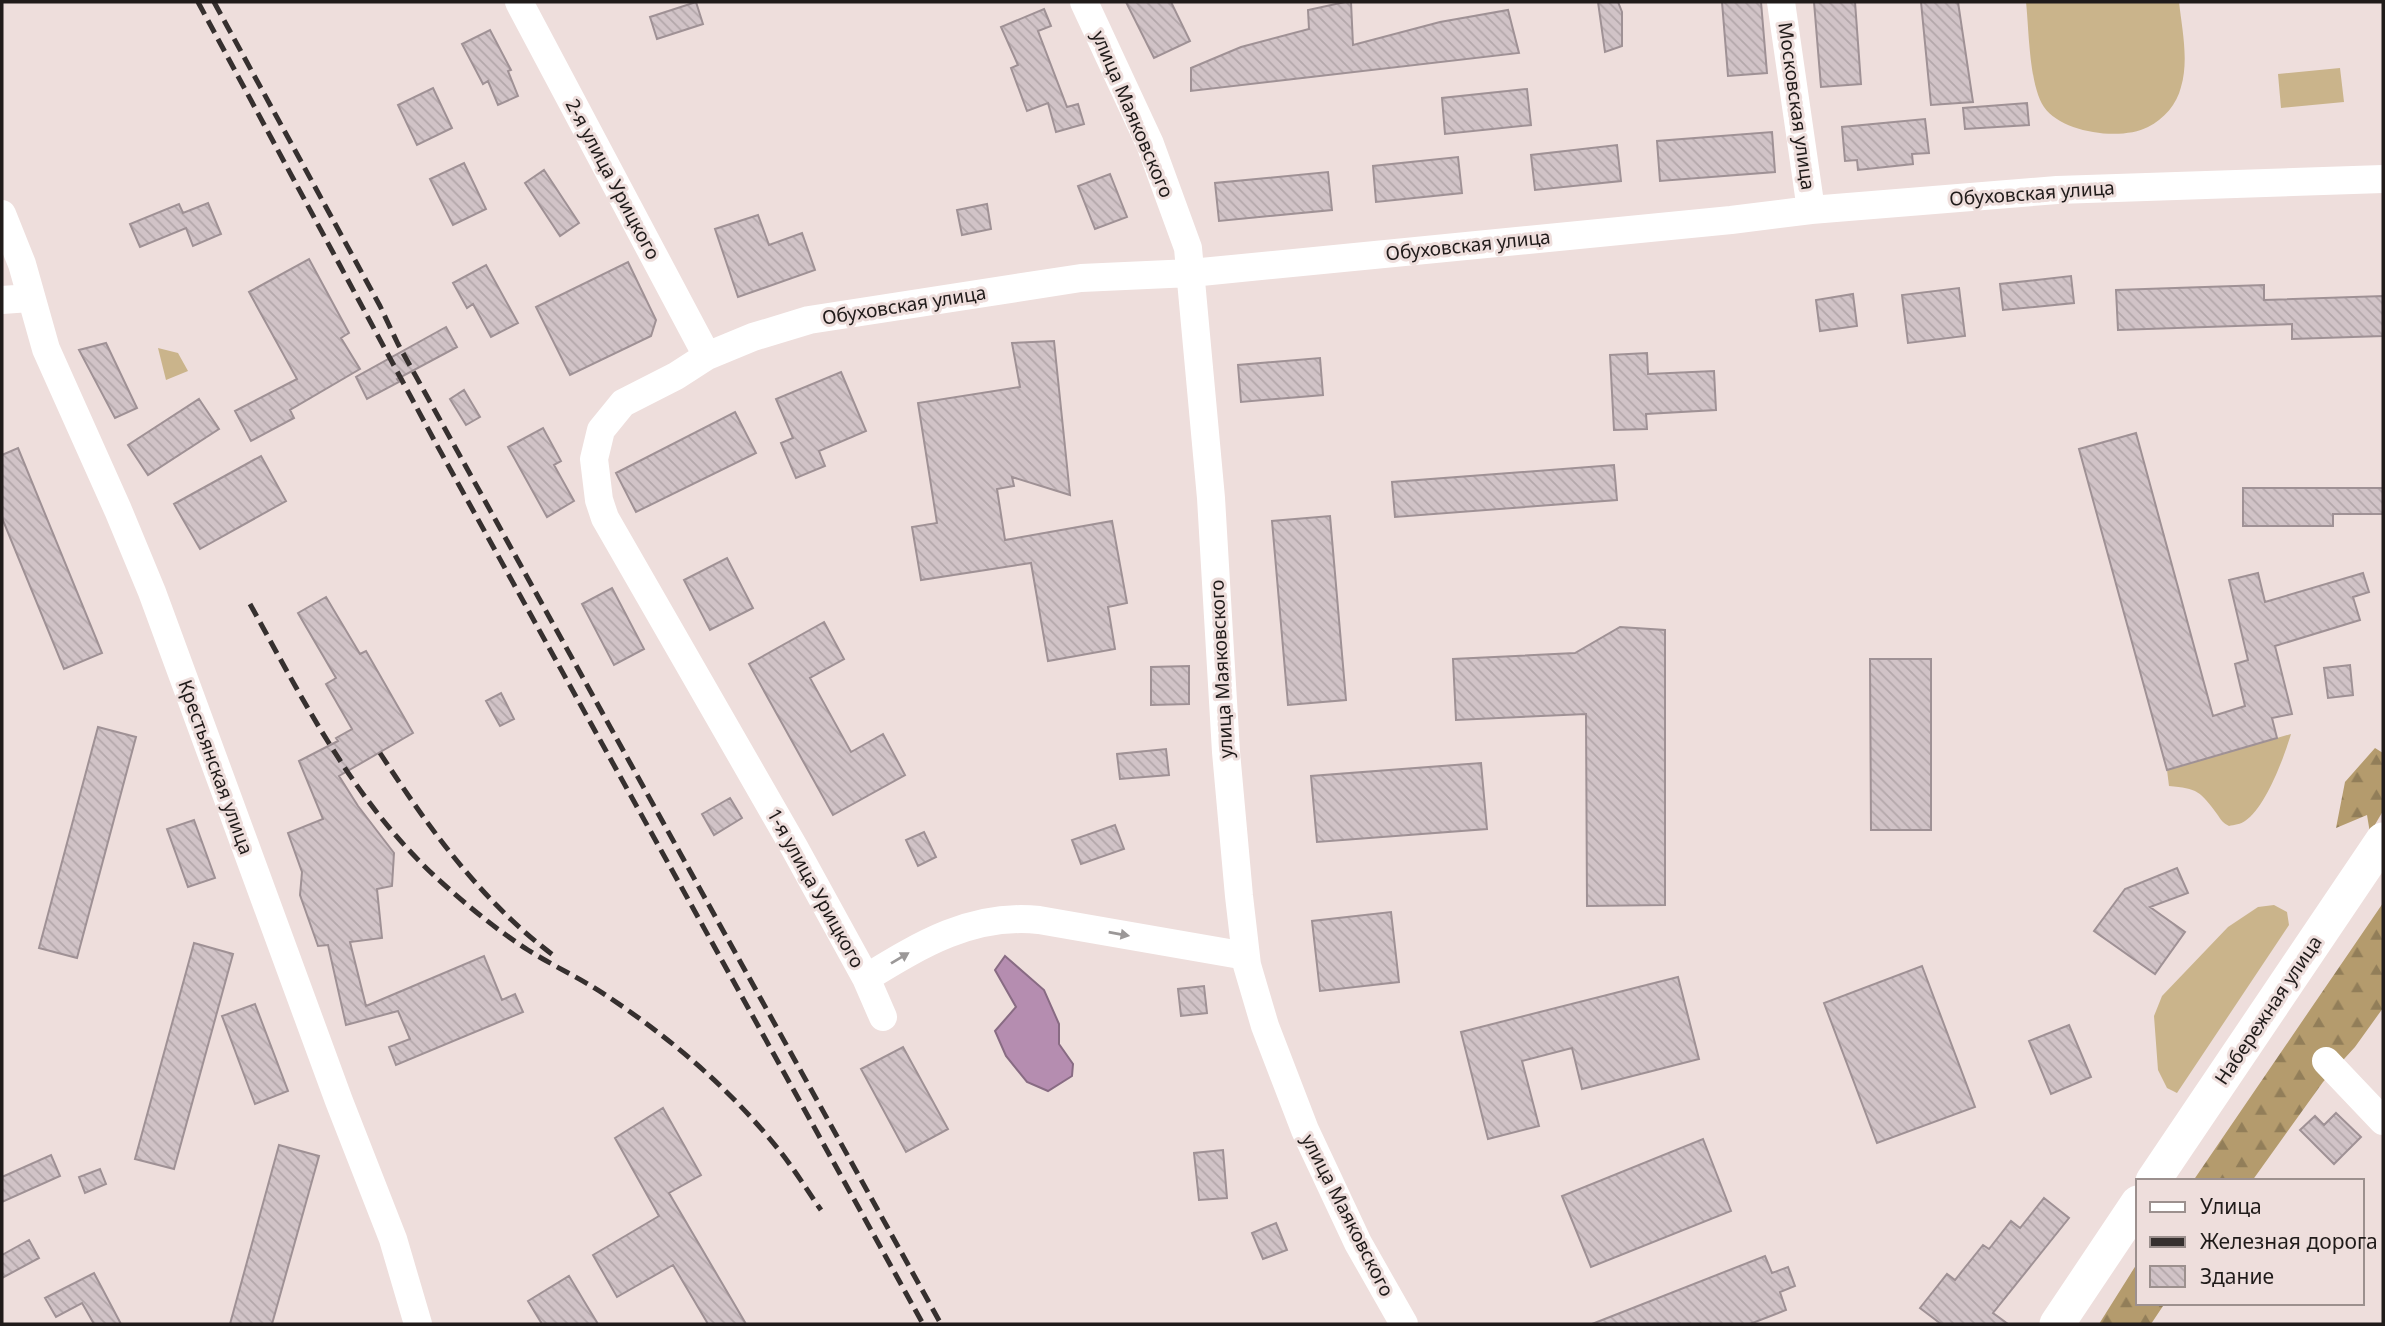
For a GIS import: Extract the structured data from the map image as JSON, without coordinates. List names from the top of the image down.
{
  "streets": {
    "main road": ["Набережная улица"],
    "street": [
      "Московская улица",
      "улица Маяковского",
      "2-я улица Урицкого",
      "Обуховская улица",
      "Крестьянская улица",
      "1-я улица Урицкого"
    ]
  },
  "crossings": [
    ["Московская улица", "Обуховская улица"],
    ["улица Маяковского", "Обуховская улица"],
    ["улица Маяковского", "1-я улица Урицкого"],
    ["2-я улица Урицкого", "Обуховская улица"],
    ["Обуховская улица", "1-я улица Урицкого"]
  ],
  "one_way": ["1-я улица Урицкого"],
  "legend": ["Улица", "Железная дорога", "Здание"]
}
